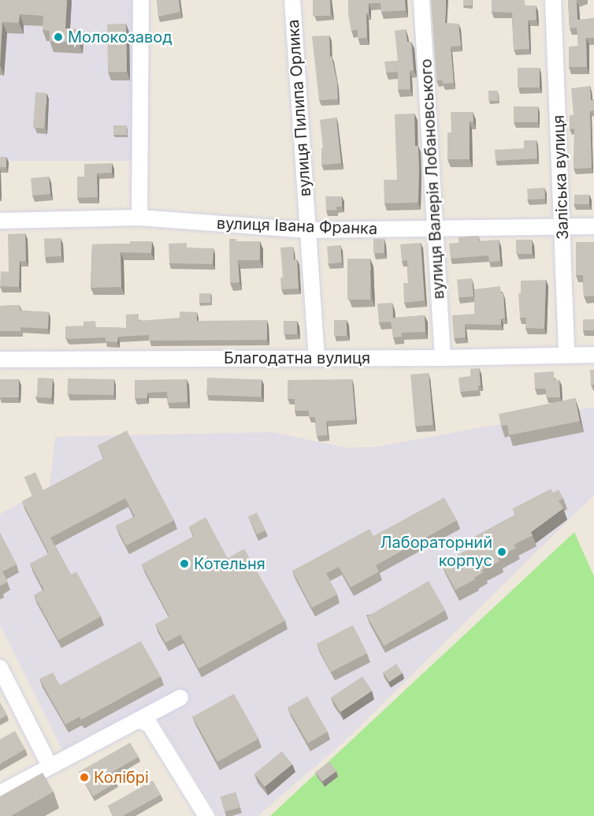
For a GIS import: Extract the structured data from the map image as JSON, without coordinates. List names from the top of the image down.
{
  "streets": {
    "street": [
      "вулиця Пилипа Орлика",
      "Заліська вулиця",
      "вулиця Валерія Лобановського",
      "вулиця Івана Франка",
      "Благодатна вулиця"
    ]
  },
  "crossings": [
    ["вулиця Пилипа Орлика", "вулиця Івана Франка"],
    ["вулиця Пилипа Орлика", "Благодатна вулиця"],
    ["Заліська вулиця", "вулиця Івана Франка"],
    ["Заліська вулиця", "Благодатна вулиця"],
    ["вулиця Валерія Лобановського", "вулиця Івана Франка"],
    ["вулиця Валерія Лобановського", "Благодатна вулиця"]
  ],
  "places": [
    "Молокозавод",
    "Лабораторний корпус",
    "Котельня",
    "Колібрі"
  ]
}
